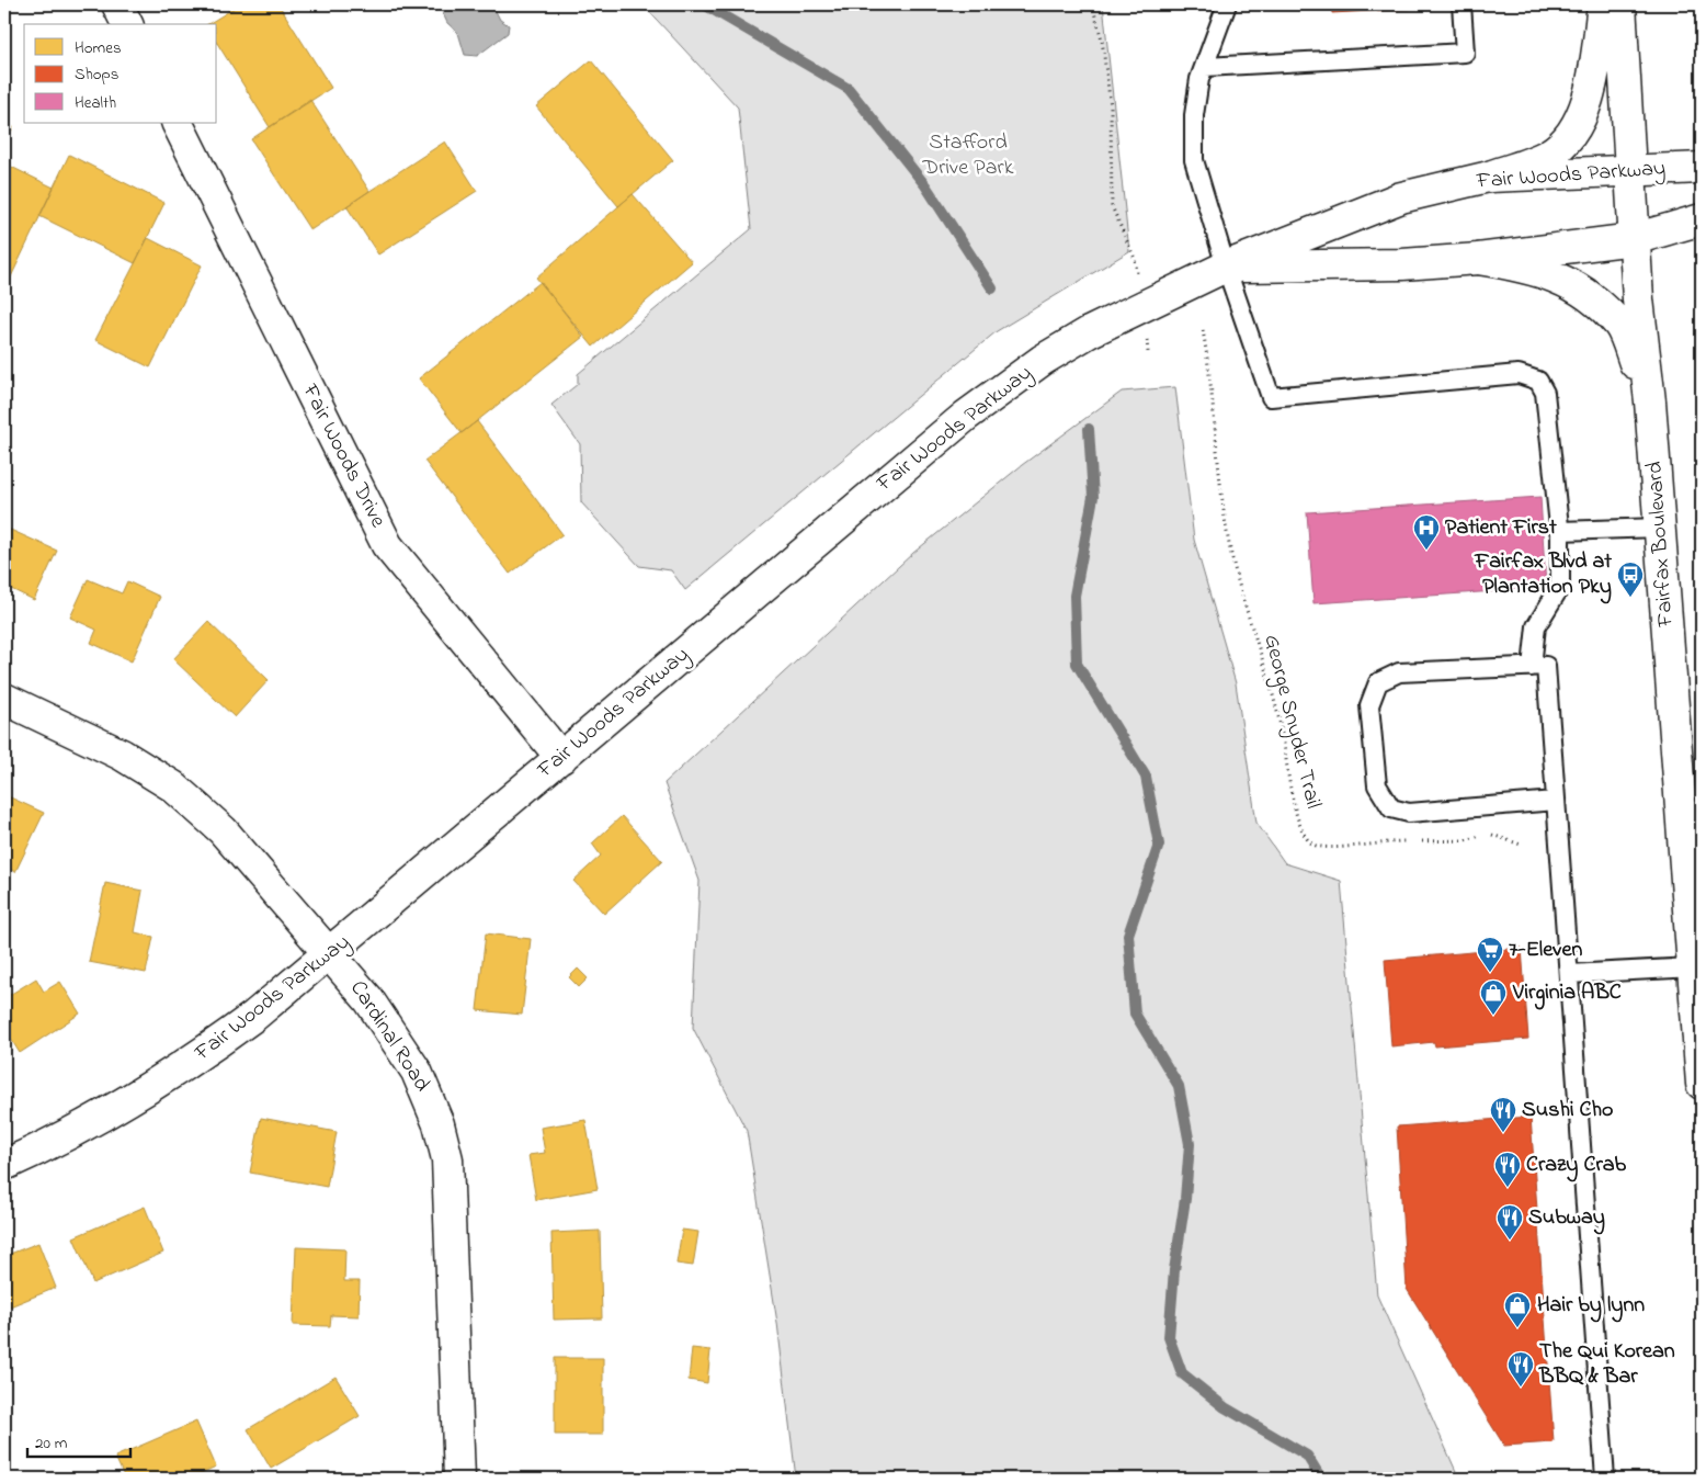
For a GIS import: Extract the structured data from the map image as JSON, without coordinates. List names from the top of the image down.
{
  "streets": {
    "street": [
      "Fair Woods Parkway",
      "Fair Woods Drive",
      "Fairfax Boulevard",
      "Cardinal Road"
    ],
    "path": ["George Snyder Trail"]
  },
  "crossings": [
    ["Fair Woods Parkway", "Fair Woods Drive"],
    ["Fair Woods Parkway", "Fairfax Boulevard"],
    ["Fair Woods Parkway", "Cardinal Road"]
  ],
  "parks": ["Stafford Drive Park"],
  "places": {
    "hospital": ["Patient First"],
    "bus stop": ["Fairfax Blvd at Plantation Pky"],
    "supermarket": ["7-Eleven"],
    "shop": ["Virginia ABC", "Hair by lynn"],
    "restaurant": [
      "Sushi Cho",
      "Crazy Crab",
      "Subway",
      "The Qui Korean BBQ & Bar"
    ]
  },
  "legend": ["Homes", "Shops", "Health"],
  "scale_bar": "20 m"
}
